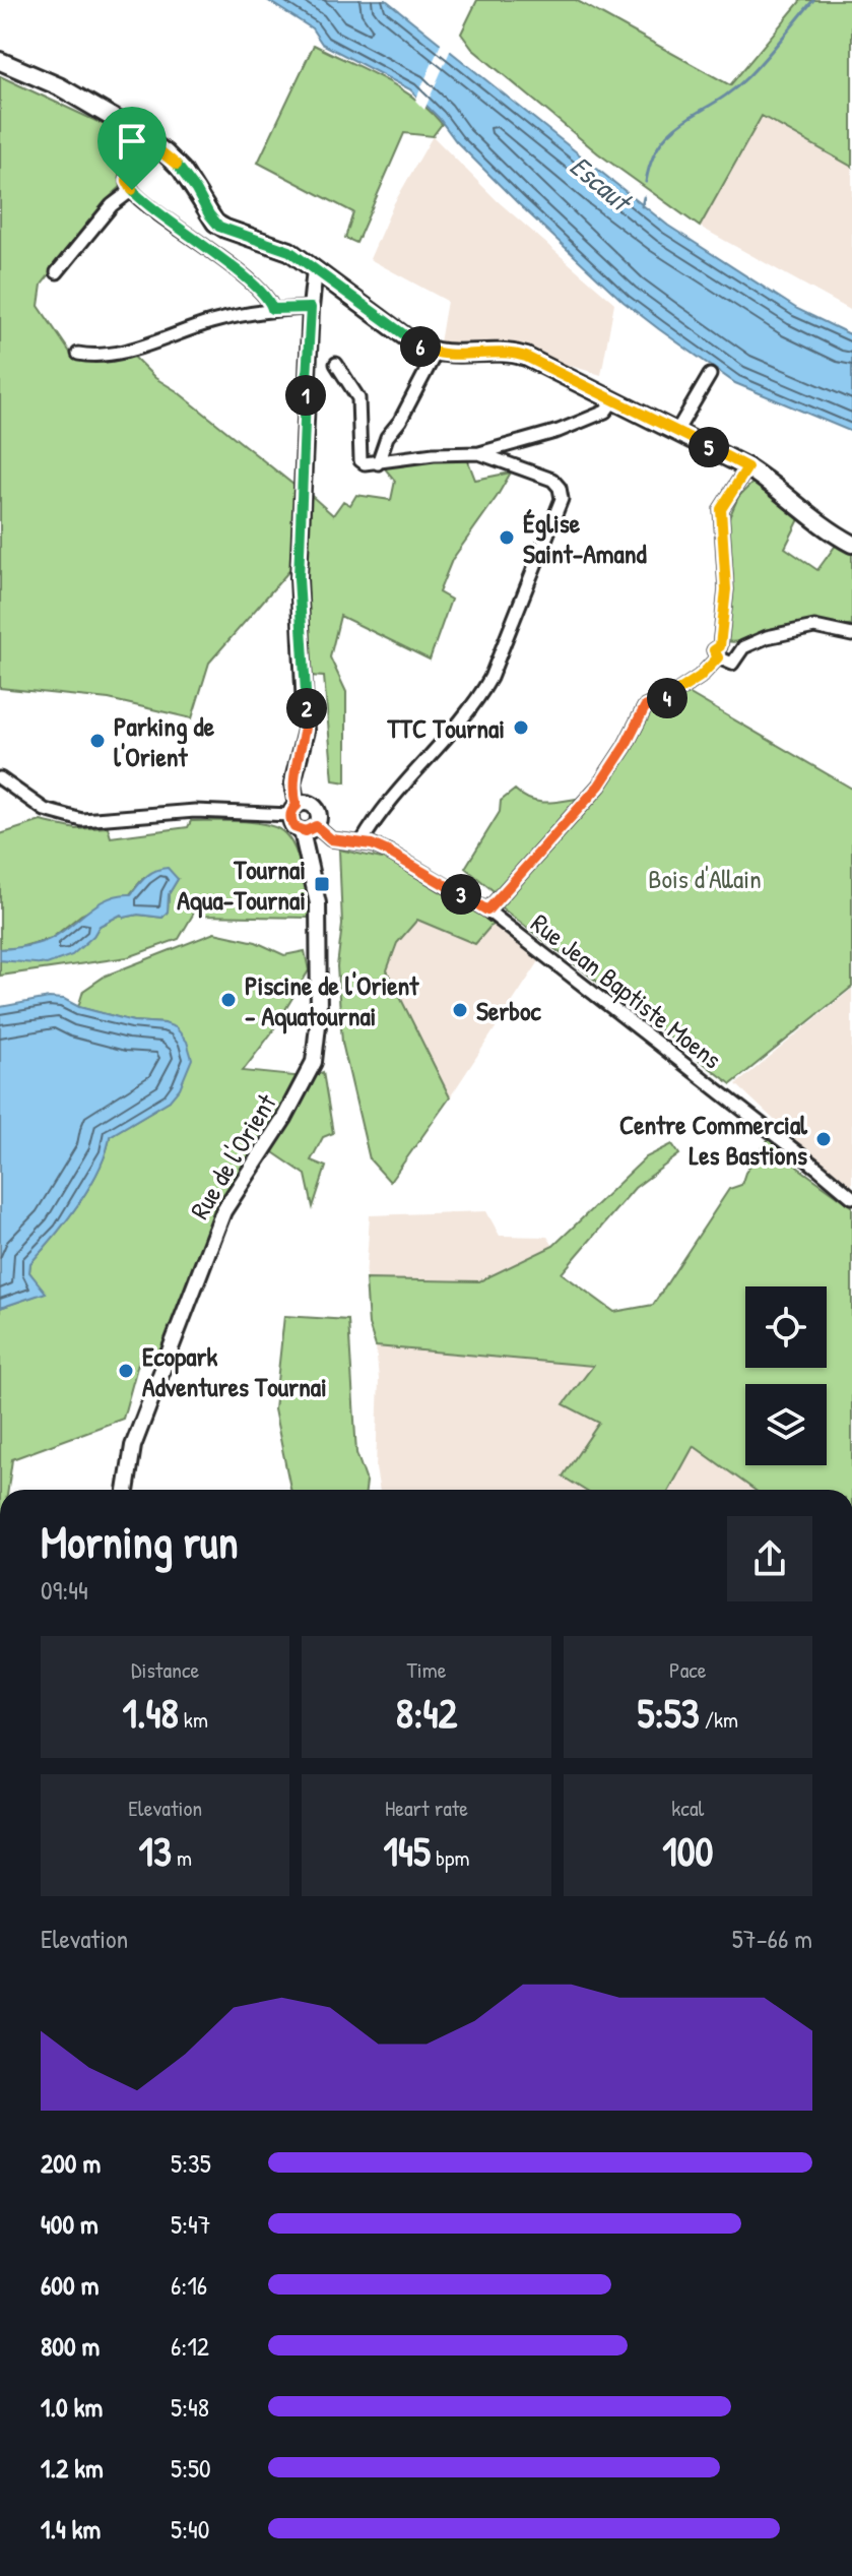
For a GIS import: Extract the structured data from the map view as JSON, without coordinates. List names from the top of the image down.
{
  "streets": {
    "street": ["Rue Jean Baptiste Moens", "Rue de l'Orient"]
  },
  "crossings": [
    ["Rue Jean Baptiste Moens", "Rue de l'Orient"]
  ],
  "water": ["Escaut"],
  "parks": ["Bois d'Allain"],
  "places": {
    "other": [
      "Église Saint-Amand",
      "TTC Tournai",
      "Parking de l'Orient",
      "Piscine de l'Orient - Aquatournai",
      "Serboc",
      "Centre Commercial Les Bastions",
      "Ecopark Adventures Tournai"
    ],
    "transit": ["Tournai Aqua-Tournai"]
  },
  "page": {
    "pins": [
      "6",
      "1",
      "5",
      "4",
      "2",
      "3"
    ],
    "heading": ["Morning run", "09:44"],
    "stats": [
      ["Distance", "1.48 km"],
      ["Time", "8:42"],
      ["Pace", "5:53 /km"],
      ["Elevation", "13 m"],
      ["Heart rate", "145 bpm"],
      ["kcal", "100"]
    ],
    "chart": ["Elevation", "57–66 m"],
    "list": [
      {
        "name": "200 m",
        "note": "5:35"
      },
      {
        "name": "400 m",
        "note": "5:47"
      },
      {
        "name": "600 m",
        "note": "6:16"
      },
      {
        "name": "800 m",
        "note": "6:12"
      },
      {
        "name": "1.0 km",
        "note": "5:48"
      },
      {
        "name": "1.2 km",
        "note": "5:50"
      },
      {
        "name": "1.4 km",
        "note": "5:40"
      }
    ]
  }
}
